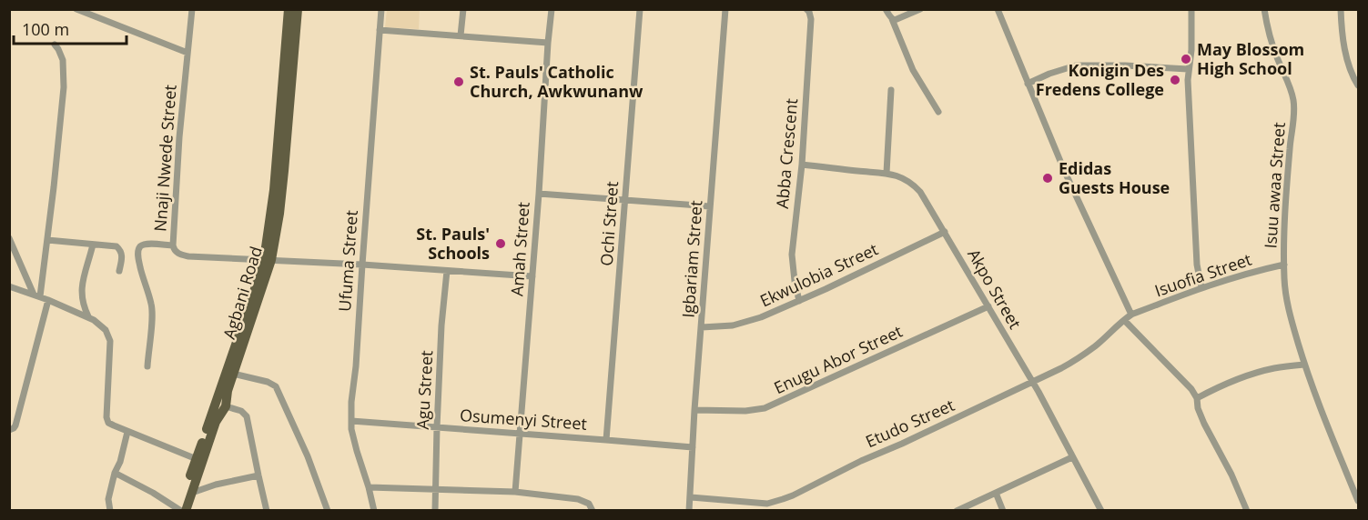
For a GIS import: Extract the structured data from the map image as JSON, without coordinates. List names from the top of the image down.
{
  "streets": {
    "main road": ["Agbani Road"],
    "street": [
      "Abba Crescent",
      "Nnaji Nwede Street",
      "Isuu awaa Street",
      "Ochi Street",
      "Amah Street",
      "Igbariam Street",
      "Ufuma Street",
      "Ekwulobia Street",
      "Isuofia Street",
      "Akpo Street",
      "Enugu Abor Street",
      "Agu Street",
      "Osumenyi Street",
      "Etudo Street"
    ]
  },
  "crossings": [
    ["Abba Crescent", "Ekwulobia Street"],
    ["Abba Crescent", "Akpo Street"],
    ["Nnaji Nwede Street", "Amah Street"],
    ["Nnaji Nwede Street", "Ufuma Street"],
    ["Nnaji Nwede Street", "Agbani Road"],
    ["Nnaji Nwede Street", "Agu Street"],
    ["Isuu awaa Street", "Isuofia Street"],
    ["Ochi Street", "Osumenyi Street"],
    ["Amah Street", "Osumenyi Street"],
    ["Igbariam Street", "Ekwulobia Street"],
    ["Igbariam Street", "Enugu Abor Street"],
    ["Igbariam Street", "Osumenyi Street"],
    ["Igbariam Street", "Etudo Street"],
    ["Ufuma Street", "Osumenyi Street"],
    ["Ekwulobia Street", "Akpo Street"],
    ["Isuofia Street", "Etudo Street"],
    ["Akpo Street", "Enugu Abor Street"],
    ["Akpo Street", "Etudo Street"],
    ["Agu Street", "Osumenyi Street"]
  ],
  "places": [
    "May Blossom High School",
    "Konigin Des Fredens College",
    "St. Pauls' Catholic Church, Awkwunanw",
    "Edidas Guests House",
    "St. Pauls' Schools"
  ],
  "scale_bar": "100 m"
}
